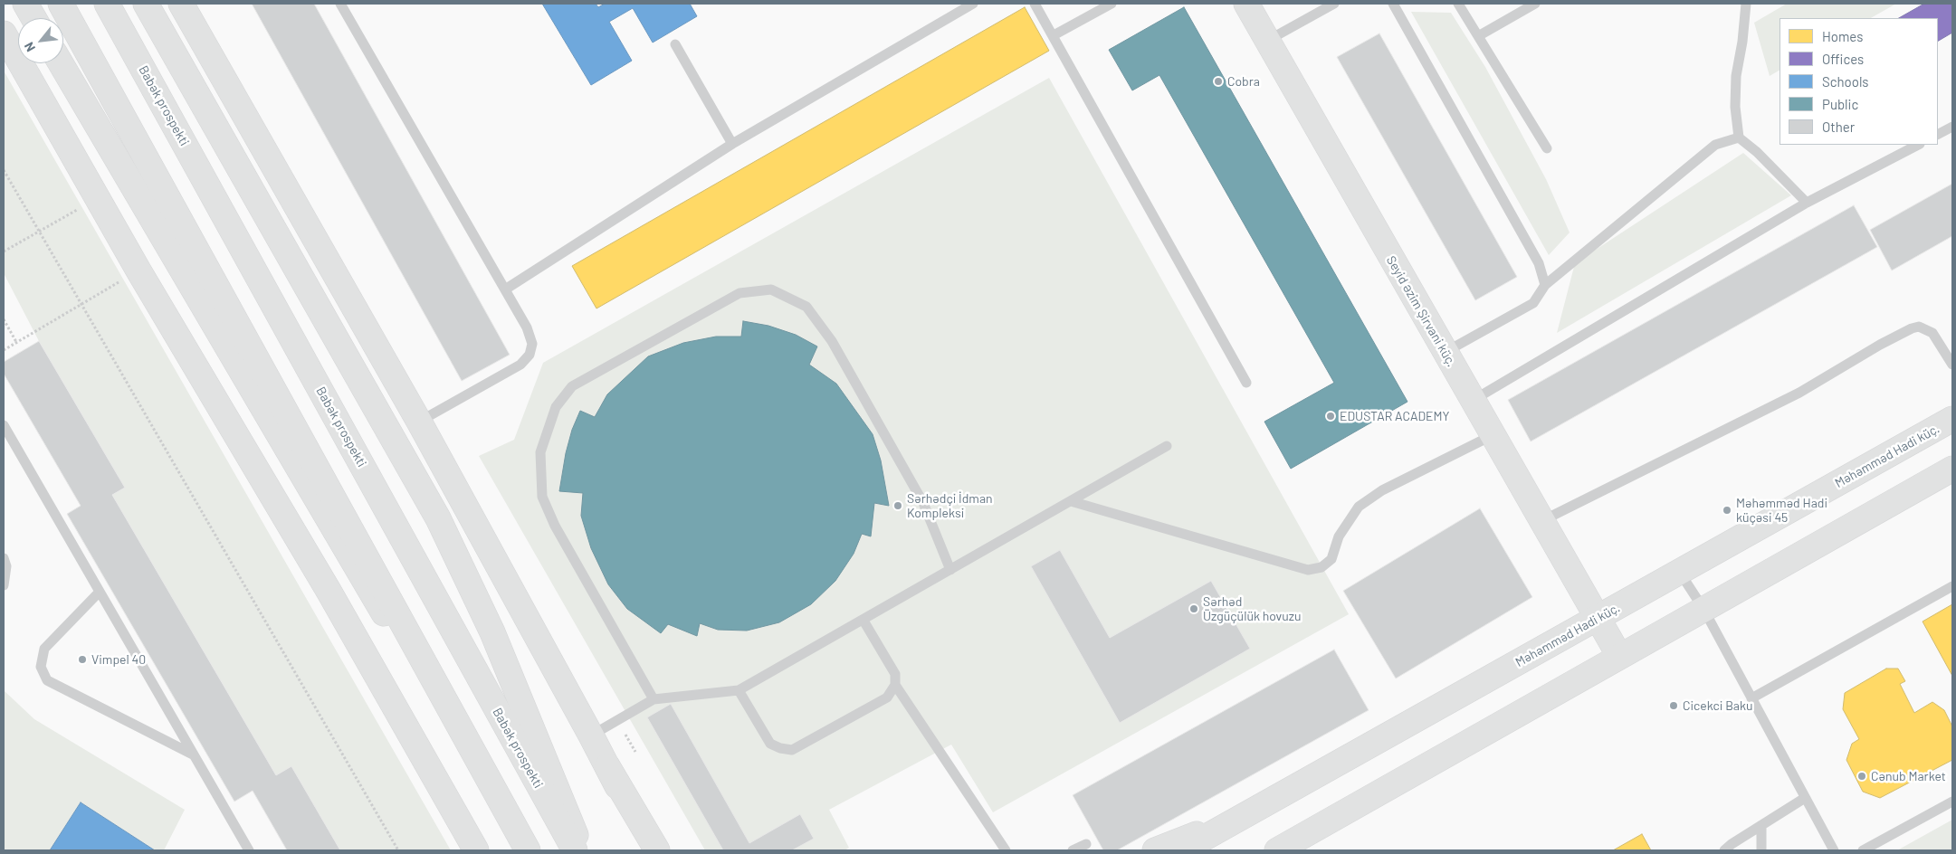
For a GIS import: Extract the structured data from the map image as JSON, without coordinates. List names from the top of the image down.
{
  "streets": {
    "main road": ["Babək prospekti", "Seyid Əzim Şirvani küç.", "Məhəmməd Hadi küç."]
  },
  "crossings": [
    ["Seyid Əzim Şirvani küç.", "Məhəmməd Hadi küç."]
  ],
  "places": [
    "Cobra",
    "EDUSTAR ACADEMY",
    "Sərhədçi İdman Kompleksi",
    "Məhəmməd Hadi küçəsi 45",
    "Sərhəd Üzgüçülük hovuzu",
    "Vimpel 40",
    "Cicekci Baku",
    "Cənub Market"
  ],
  "legend": [
    "Homes",
    "Offices",
    "Schools",
    "Public",
    "Other"
  ],
  "north": "bottom left"
}
